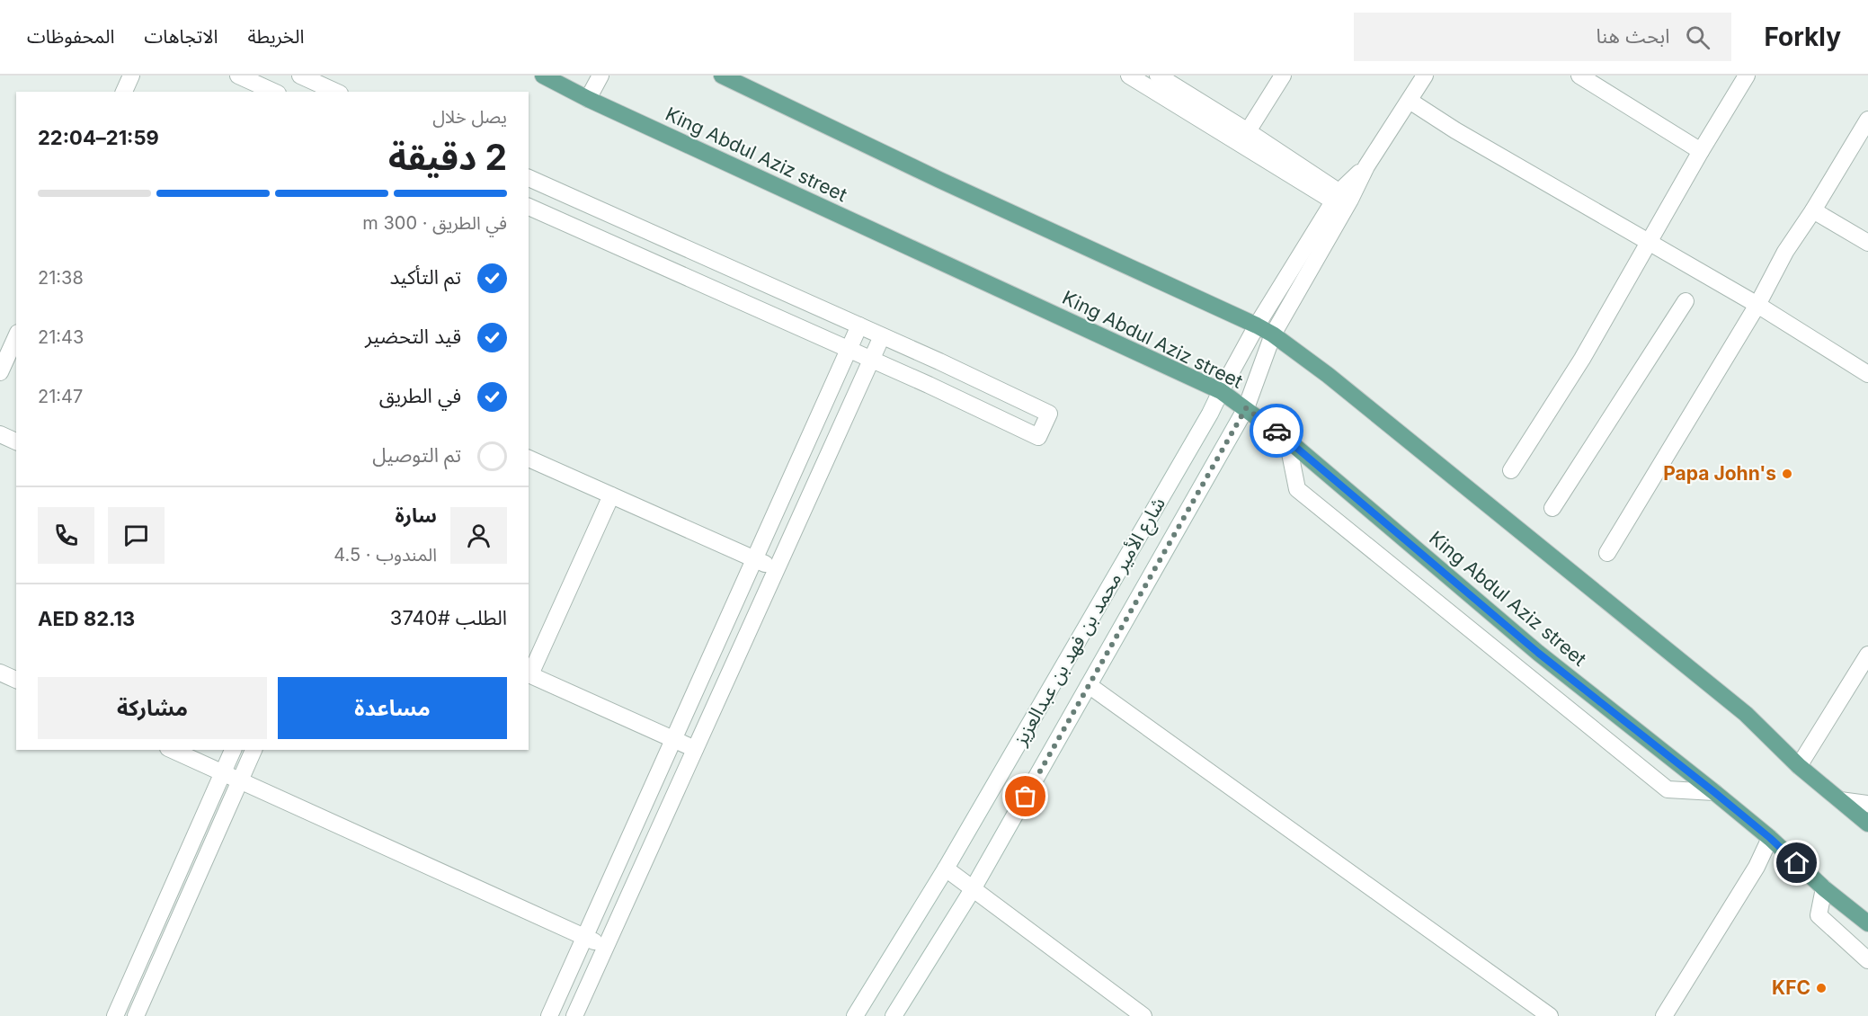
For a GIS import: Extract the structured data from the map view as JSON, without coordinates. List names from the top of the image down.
{
  "streets": {
    "main road": ["King Abdul Aziz street"],
    "street": ["شارع الأمير محمد بن فهد بن عبدالعزيز"]
  },
  "crossings": [
    ["King Abdul Aziz street", "شارع الأمير محمد بن فهد بن عبدالعزيز"]
  ],
  "places": ["Papa John's", "KFC"],
  "page": {
    "header": "Forkly",
    "search": "ابحث هنا",
    "nav": ["الخريطة", "الاتجاهات", "المحفوظات"],
    "heading": ["2 دقيقة", "يصل خلال", "21:59–22:04"],
    "panel": [
      "سارة",
      "المندوب · 4.5",
      "الطلب #3740",
      "AED 82.13"
    ],
    "bar": "في الطريق · 300 m",
    "list": [
      ["تم التأكيد", "21:38"],
      ["قيد التحضير", "21:43"],
      ["في الطريق", "21:47"],
      "تم التوصيل"
    ],
    "buttons": ["مساعدة", "مشاركة"]
  }
}
